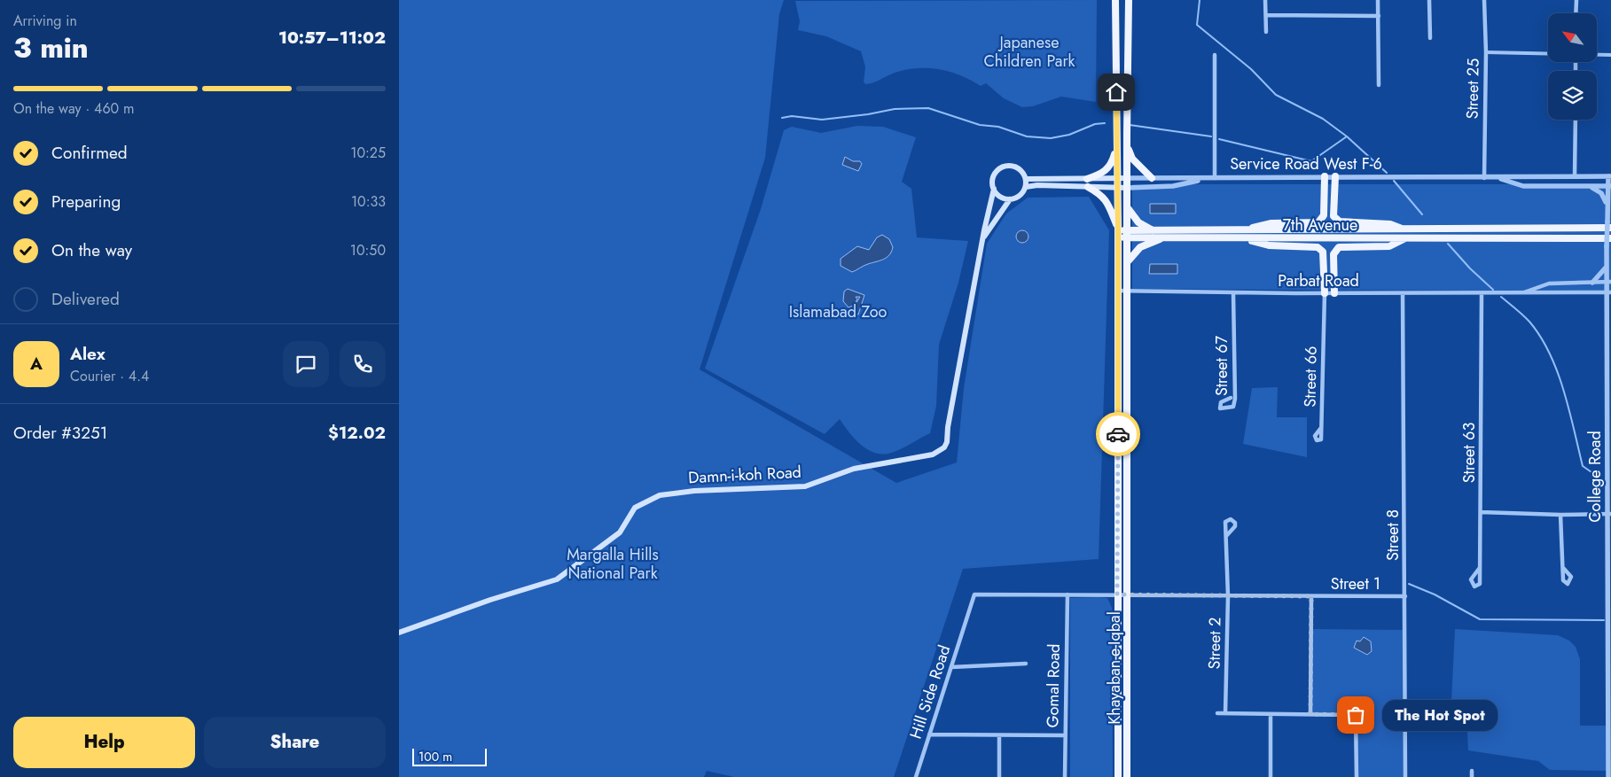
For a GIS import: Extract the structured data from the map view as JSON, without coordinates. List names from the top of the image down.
{
  "streets": {
    "main road": [
      "Service Road West F-6",
      "7th Avenue",
      "Damn-i-koh Road",
      "Khayaban-e-Iqbal"
    ],
    "street": [
      "Street 25",
      "Parbat Road",
      "Street 67",
      "Street 66",
      "Street 63",
      "College Road",
      "Street 8",
      "Street 1",
      "Street 2",
      "Gomal Road",
      "Hill Side Road"
    ]
  },
  "crossings": [
    ["Street 25", "Service Road West F-6"],
    ["Service Road West F-6", "College Road"],
    ["Service Road West F-6", "Khayaban-e-Iqbal"],
    ["7th Avenue", "College Road"],
    ["7th Avenue", "Khayaban-e-Iqbal"],
    ["Parbat Road", "Street 67"],
    ["Parbat Road", "Street 66"],
    ["Parbat Road", "Street 63"],
    ["Parbat Road", "College Road"],
    ["Parbat Road", "Street 8"],
    ["Parbat Road", "Khayaban-e-Iqbal"],
    ["Street 8", "Street 1"],
    ["Street 1", "Street 2"],
    ["Street 1", "Khayaban-e-Iqbal"],
    ["Street 1", "Gomal Road"],
    ["Street 1", "Hill Side Road"],
    ["Gomal Road", "Hill Side Road"]
  ],
  "parks": ["Japanese Children Park", "Islamabad Zoo", "Margalla Hills National Park"],
  "places": ["The Hot Spot"],
  "scale_bar": "100 m",
  "north": "top left",
  "page": {
    "heading": ["3 min", "Arriving in", "10:57–11:02"],
    "panel": [
      "Alex",
      "Courier · 4.4",
      "Order #3251",
      "$12.02"
    ],
    "bar": "On the way · 460 m",
    "list": [
      ["Confirmed", "10:25"],
      ["Preparing", "10:33"],
      ["On the way", "10:50"],
      "Delivered"
    ],
    "round": "A",
    "bubble": "The Hot Spot",
    "buttons": ["Help", "Share"],
    "scale": "100 m"
  }
}
